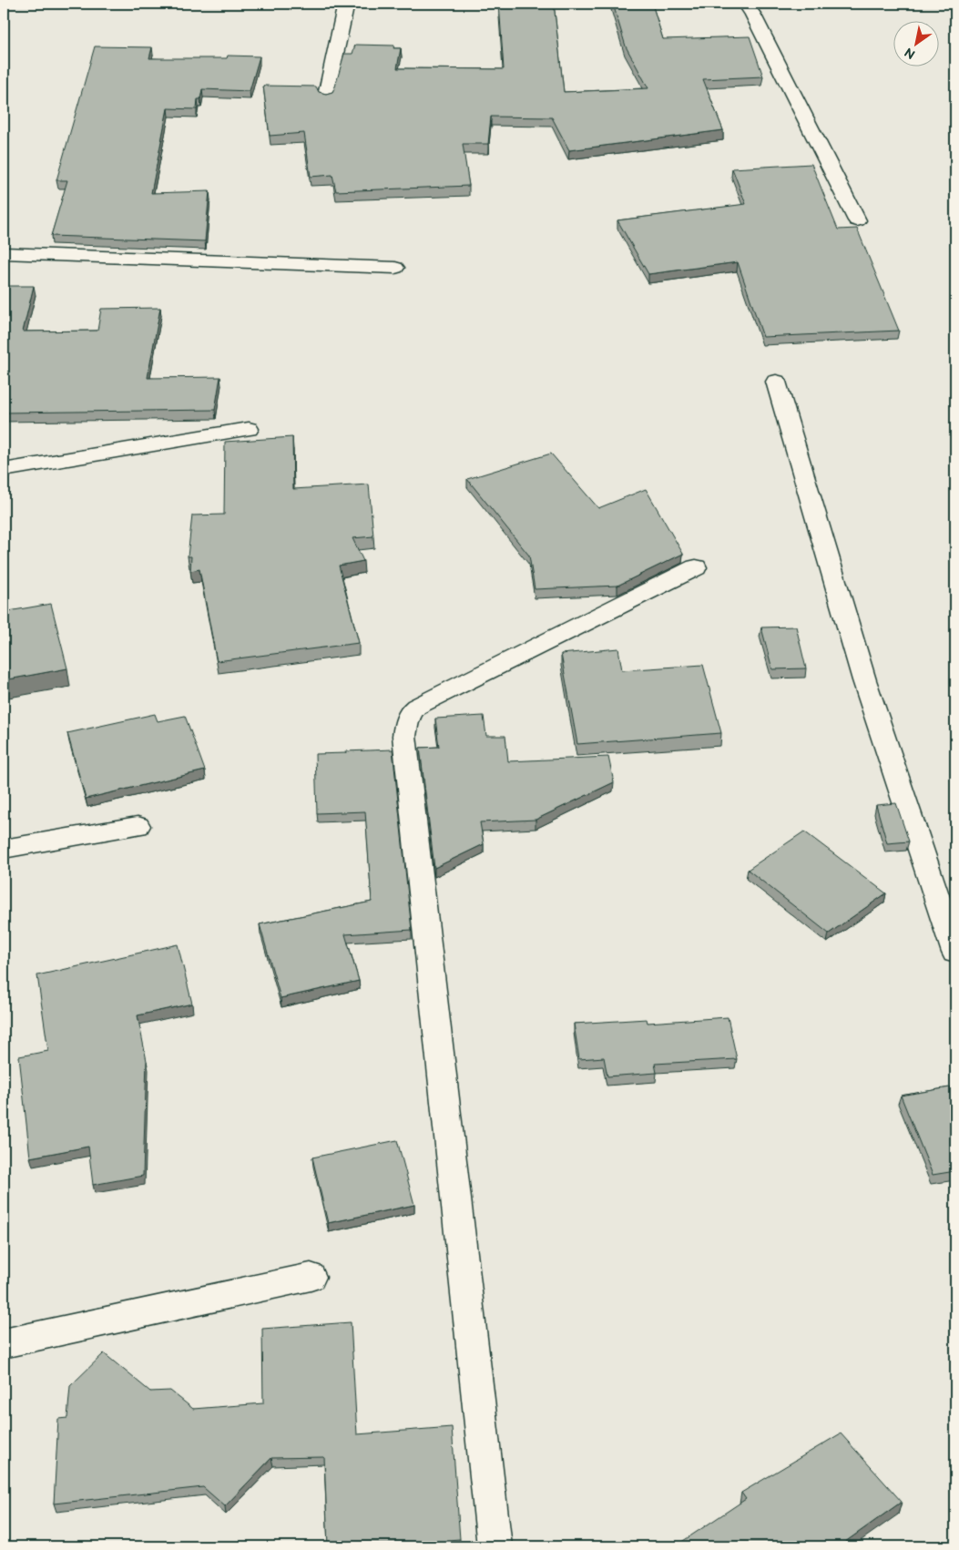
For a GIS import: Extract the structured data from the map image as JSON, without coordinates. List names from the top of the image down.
{
  "north": "bottom left"
}
